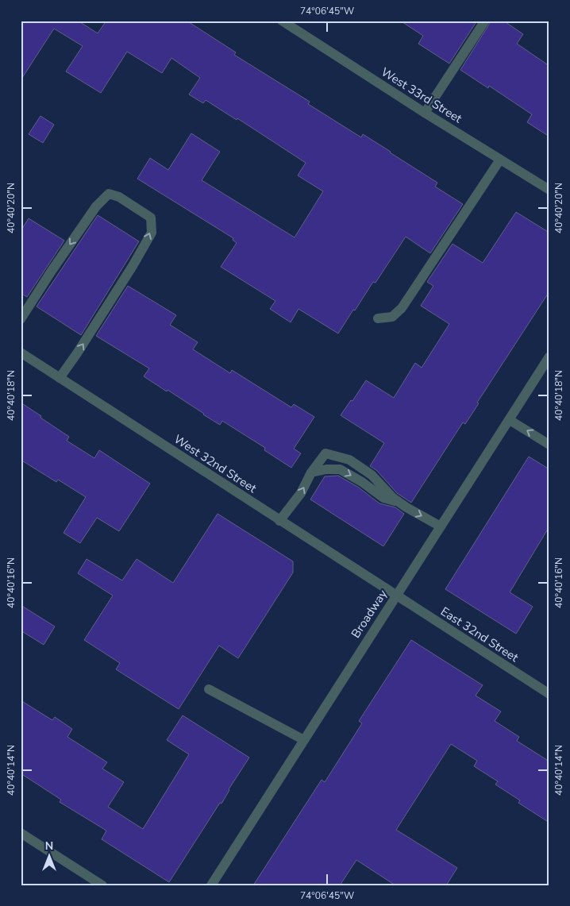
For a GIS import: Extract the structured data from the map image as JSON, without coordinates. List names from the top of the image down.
{
  "streets": {
    "street": [
      "West 33rd Street",
      "West 32nd Street",
      "Broadway",
      "East 32nd Street"
    ]
  },
  "crossings": [
    ["West 32nd Street", "Broadway"],
    ["West 32nd Street", "East 32nd Street"],
    ["Broadway", "East 32nd Street"]
  ],
  "north": "top",
  "coordinates": [
    "74°06'45\"W",
    "40°40'20\"N",
    "40°40'18\"N",
    "40°40'16\"N",
    "40°40'14\"N"
  ]
}
